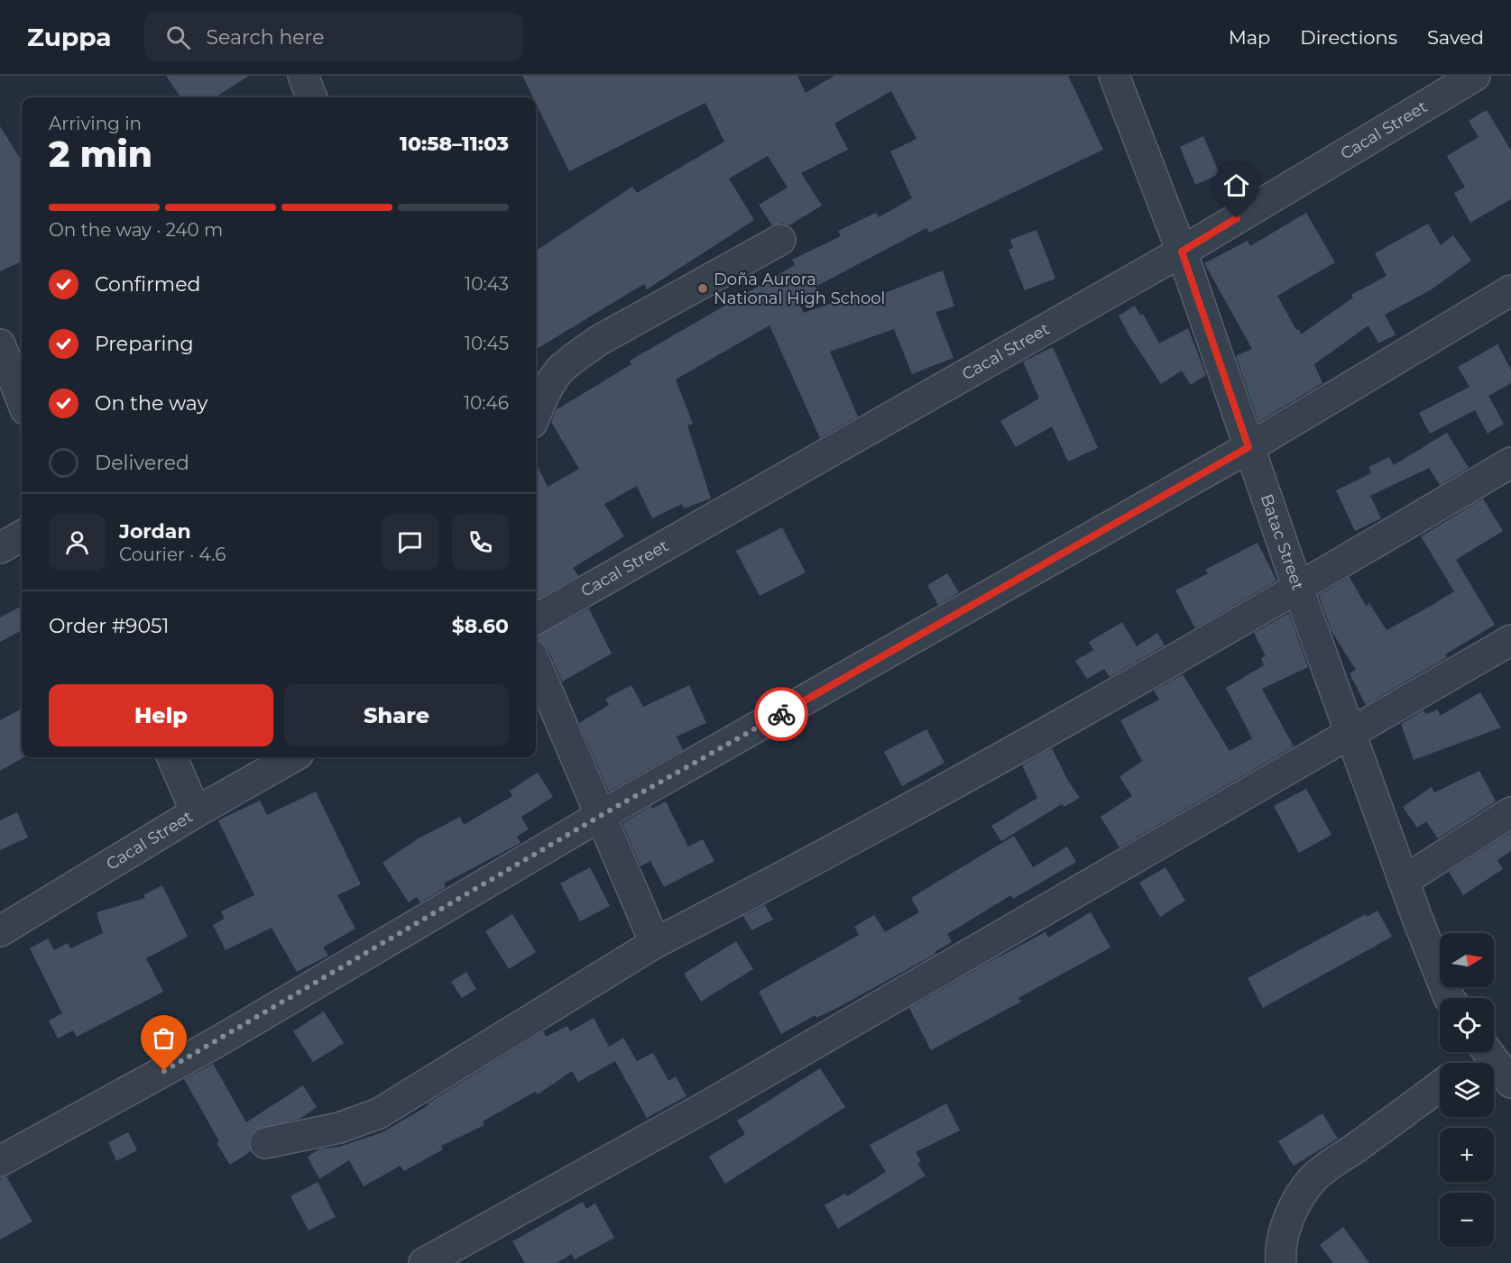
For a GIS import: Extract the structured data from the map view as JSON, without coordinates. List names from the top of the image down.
{
  "streets": {
    "street": ["Cacal Street", "Batac Street"]
  },
  "crossings": [
    ["Cacal Street", "Batac Street"]
  ],
  "places": ["Doña Aurora National High School"],
  "north": "right",
  "page": {
    "header": "Zuppa",
    "search": "Search here",
    "nav": ["Map", "Directions", "Saved"],
    "heading": ["2 min", "Arriving in", "10:58–11:03"],
    "panel": [
      "Jordan",
      "Courier · 4.6",
      "Order #9051",
      "$8.60"
    ],
    "bar": "On the way · 240 m",
    "list": [
      ["Confirmed", "10:43"],
      ["Preparing", "10:45"],
      ["On the way", "10:46"],
      "Delivered"
    ],
    "buttons": ["Help", "Share"],
    "map_buttons": ["+", "−"]
  }
}
